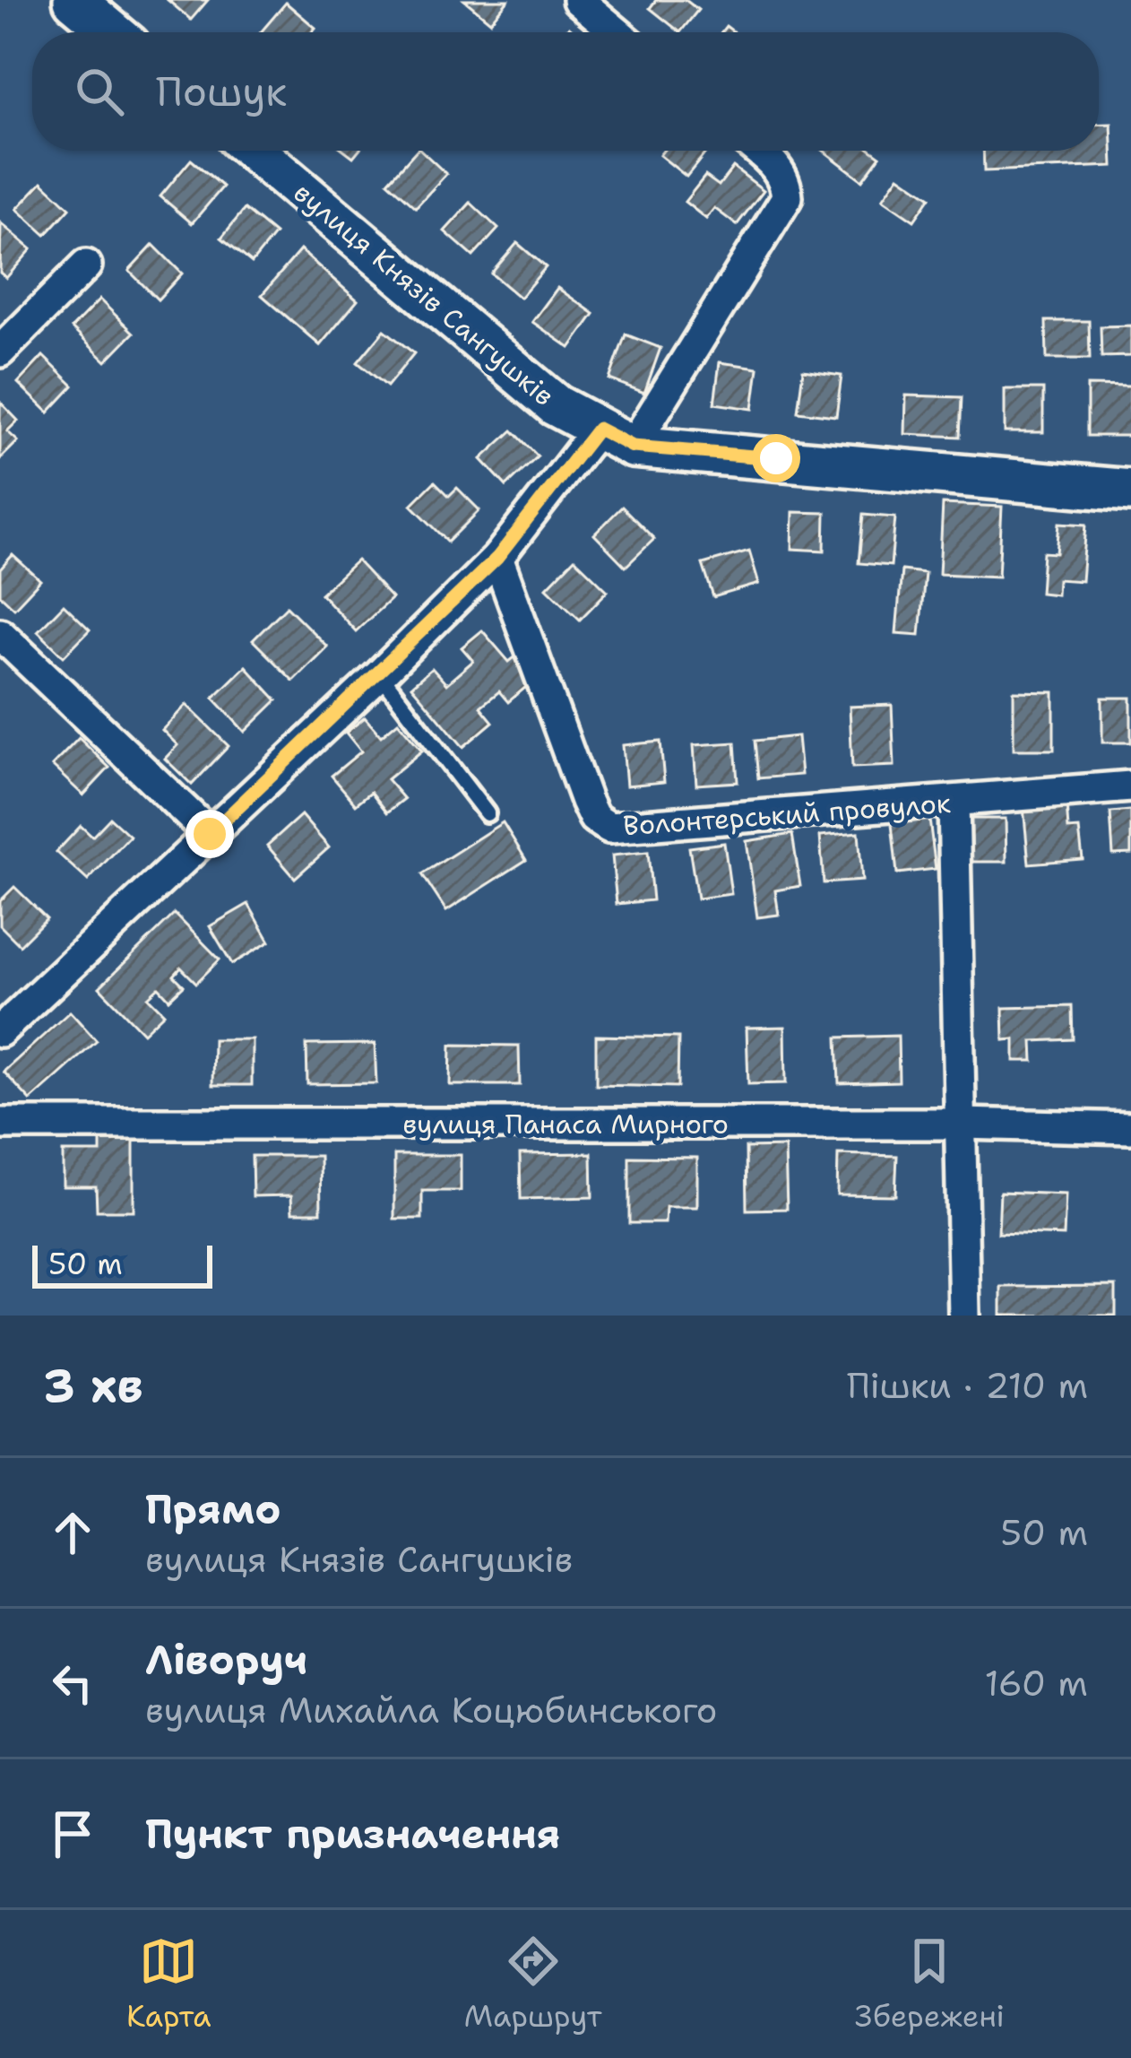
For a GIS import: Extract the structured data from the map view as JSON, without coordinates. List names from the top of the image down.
{
  "streets": {
    "main road": ["вулиця Князів Сангушків"],
    "street": ["Волонтерський провулок", "вулиця Панаса Мирного"]
  },
  "scale_bar": "50 m",
  "page": {
    "search": "Пошук",
    "scale": "50 m",
    "heading": ["3 хв", "Пішки · 210 m"],
    "list": [
      ["Прямо", "вулиця Князів Сангушків", "50 m"],
      ["Ліворуч", "вулиця Михайла Коцюбинського", "160 m"],
      "Пункт призначення"
    ],
    "nav": ["Карта", "Маршрут", "Збережені"]
  }
}
